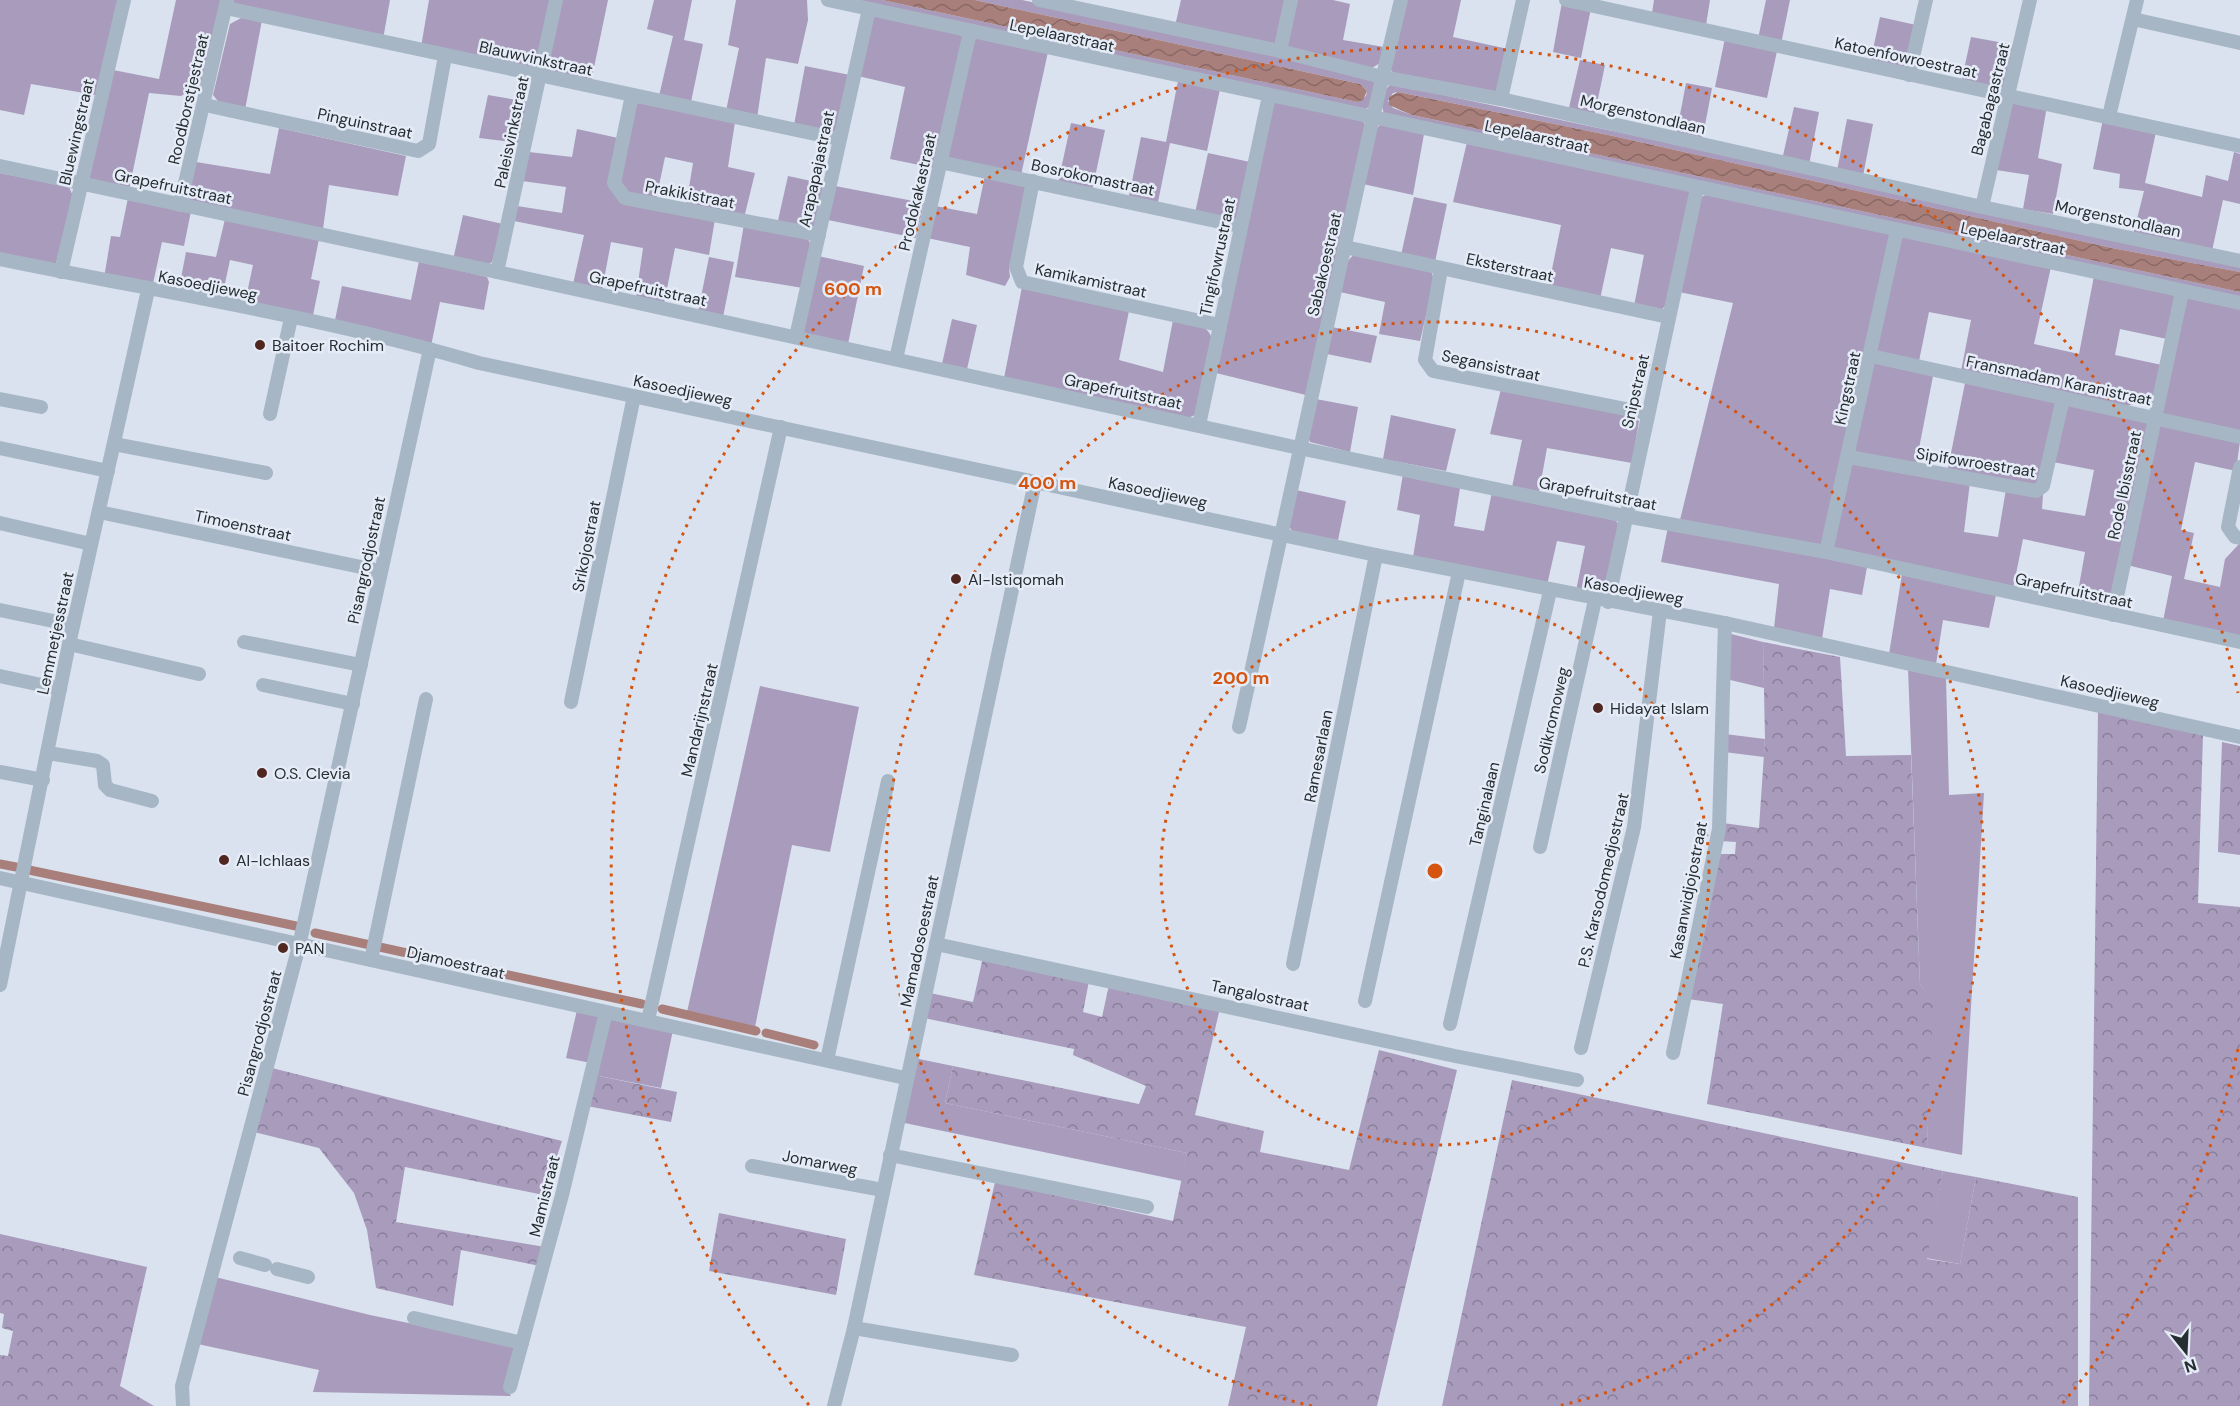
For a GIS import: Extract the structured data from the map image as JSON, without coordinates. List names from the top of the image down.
{
  "streets": {
    "street": [
      "Lepelaarstraat",
      "Katoenfowroestraat",
      "Blauwvinkstraat",
      "Roodborstjestraat",
      "Bagabagastraat",
      "Morgenstondlaan",
      "Pinguinstraat",
      "Bluewingstraat",
      "Paleisvinkstraat",
      "Arapapajastraat",
      "Bosrokomastraat",
      "Grapefruitstraat",
      "Prodokakastraat",
      "Prakikistraat",
      "Tingifowrustraat",
      "Sabakoestraat",
      "Eksterstraat",
      "Kamikamistraat",
      "Kasoedjieweg",
      "Segansistraat",
      "Fransmadam Karanistraat",
      "Kingstraat",
      "Snipstraat",
      "Sipifowroestraat",
      "Rode Ibisstraat",
      "Timoenstraat",
      "Srikojostraat",
      "Pisangrodjostraat",
      "Lemmetjesstraat",
      "Mandarijnstraat",
      "Sodikromoweg",
      "Ramesarlaan",
      "Tanginalaan",
      "P.S. Karsodomedjostraat",
      "Kasanwidjojostraat",
      "Mamadosoestraat",
      "Djamoestraat",
      "Tangalostraat",
      "Jomarweg",
      "Mamistraat"
    ]
  },
  "crossings": [
    ["Lepelaarstraat", "Arapapajastraat"],
    ["Lepelaarstraat", "Prodokakastraat"],
    ["Lepelaarstraat", "Tingifowrustraat"],
    ["Lepelaarstraat", "Sabakoestraat"],
    ["Lepelaarstraat", "Kingstraat"],
    ["Lepelaarstraat", "Snipstraat"],
    ["Lepelaarstraat", "Rode Ibisstraat"],
    ["Katoenfowroestraat", "Bagabagastraat"],
    ["Blauwvinkstraat", "Roodborstjestraat"],
    ["Blauwvinkstraat", "Pinguinstraat"],
    ["Blauwvinkstraat", "Paleisvinkstraat"],
    ["Blauwvinkstraat", "Arapapajastraat"],
    ["Blauwvinkstraat", "Prakikistraat"],
    ["Roodborstjestraat", "Pinguinstraat"],
    ["Roodborstjestraat", "Grapefruitstraat"],
    ["Bagabagastraat", "Morgenstondlaan"],
    ["Morgenstondlaan", "Sabakoestraat"],
    ["Bluewingstraat", "Grapefruitstraat"],
    ["Bluewingstraat", "Kasoedjieweg"],
    ["Paleisvinkstraat", "Grapefruitstraat"],
    ["Arapapajastraat", "Grapefruitstraat"],
    ["Arapapajastraat", "Prakikistraat"],
    ["Bosrokomastraat", "Prodokakastraat"],
    ["Bosrokomastraat", "Tingifowrustraat"],
    ["Bosrokomastraat", "Kamikamistraat"],
    ["Grapefruitstraat", "Prodokakastraat"],
    ["Grapefruitstraat", "Tingifowrustraat"],
    ["Grapefruitstraat", "Sabakoestraat"],
    ["Grapefruitstraat", "Kingstraat"],
    ["Grapefruitstraat", "Snipstraat"],
    ["Grapefruitstraat", "Rode Ibisstraat"],
    ["Tingifowrustraat", "Kamikamistraat"],
    ["Sabakoestraat", "Eksterstraat"],
    ["Sabakoestraat", "Kasoedjieweg"],
    ["Eksterstraat", "Segansistraat"],
    ["Eksterstraat", "Snipstraat"],
    ["Kasoedjieweg", "Snipstraat"],
    ["Kasoedjieweg", "Srikojostraat"],
    ["Kasoedjieweg", "Pisangrodjostraat"],
    ["Kasoedjieweg", "Lemmetjesstraat"],
    ["Kasoedjieweg", "Mandarijnstraat"],
    ["Kasoedjieweg", "Sodikromoweg"],
    ["Kasoedjieweg", "Ramesarlaan"],
    ["Kasoedjieweg", "Tanginalaan"],
    ["Kasoedjieweg", "P.S. Karsodomedjostraat"],
    ["Kasoedjieweg", "Kasanwidjojostraat"],
    ["Kasoedjieweg", "Mamadosoestraat"],
    ["Segansistraat", "Snipstraat"],
    ["Fransmadam Karanistraat", "Kingstraat"],
    ["Fransmadam Karanistraat", "Sipifowroestraat"],
    ["Fransmadam Karanistraat", "Rode Ibisstraat"],
    ["Kingstraat", "Sipifowroestraat"],
    ["Snipstraat", "Sodikromoweg"],
    ["Timoenstraat", "Pisangrodjostraat"],
    ["Timoenstraat", "Lemmetjesstraat"],
    ["Pisangrodjostraat", "Djamoestraat"],
    ["Lemmetjesstraat", "Djamoestraat"],
    ["Mandarijnstraat", "Djamoestraat"],
    ["Mamadosoestraat", "Djamoestraat"],
    ["Mamadosoestraat", "Tangalostraat"],
    ["Mamadosoestraat", "Jomarweg"],
    ["Djamoestraat", "Mamistraat"]
  ],
  "places": [
    "Baitoer Rochim",
    "Al-Istiqomah",
    "Hidayat Islam",
    "O.S. Clevia",
    "Al-Ichlaas",
    "PAN"
  ],
  "north": "bottom",
  "rings": ["600 m", "400 m", "200 m"]
}
